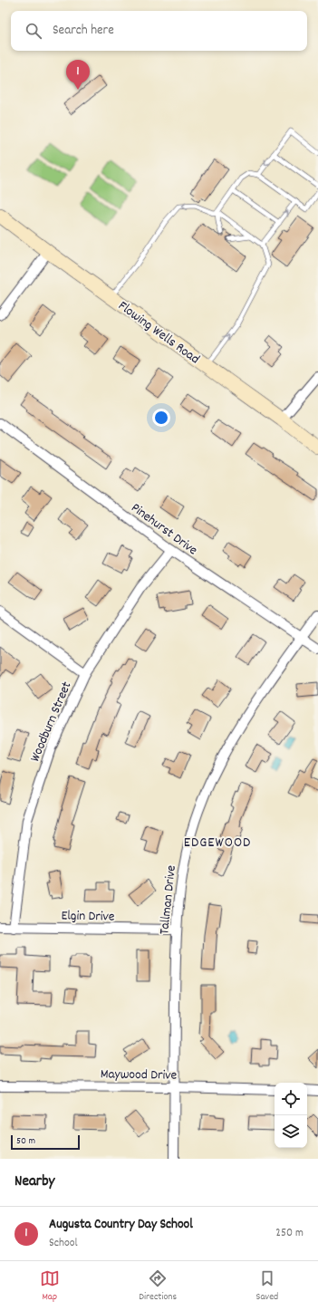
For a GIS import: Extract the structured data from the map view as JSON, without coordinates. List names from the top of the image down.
{
  "streets": {
    "main road": ["Flowing Wells Road"],
    "street": [
      "Pinehurst Drive",
      "Woodburn Street",
      "Tallman Drive",
      "Elgin Drive",
      "Maywood Drive"
    ]
  },
  "crossings": [
    ["Pinehurst Drive", "Woodburn Street"],
    ["Pinehurst Drive", "Tallman Drive"],
    ["Woodburn Street", "Elgin Drive"],
    ["Tallman Drive", "Elgin Drive"],
    ["Tallman Drive", "Maywood Drive"]
  ],
  "districts": ["EDGEWOOD"],
  "scale_bar": "50 m",
  "page": {
    "search": "Search here",
    "pins": "1",
    "scale": "50 m",
    "heading": "Nearby",
    "list": [
      {
        "mark": "1",
        "name": "Augusta Country Day School",
        "note": "School",
        "value": "250 m"
      }
    ],
    "nav": ["Map", "Directions", "Saved"]
  }
}
